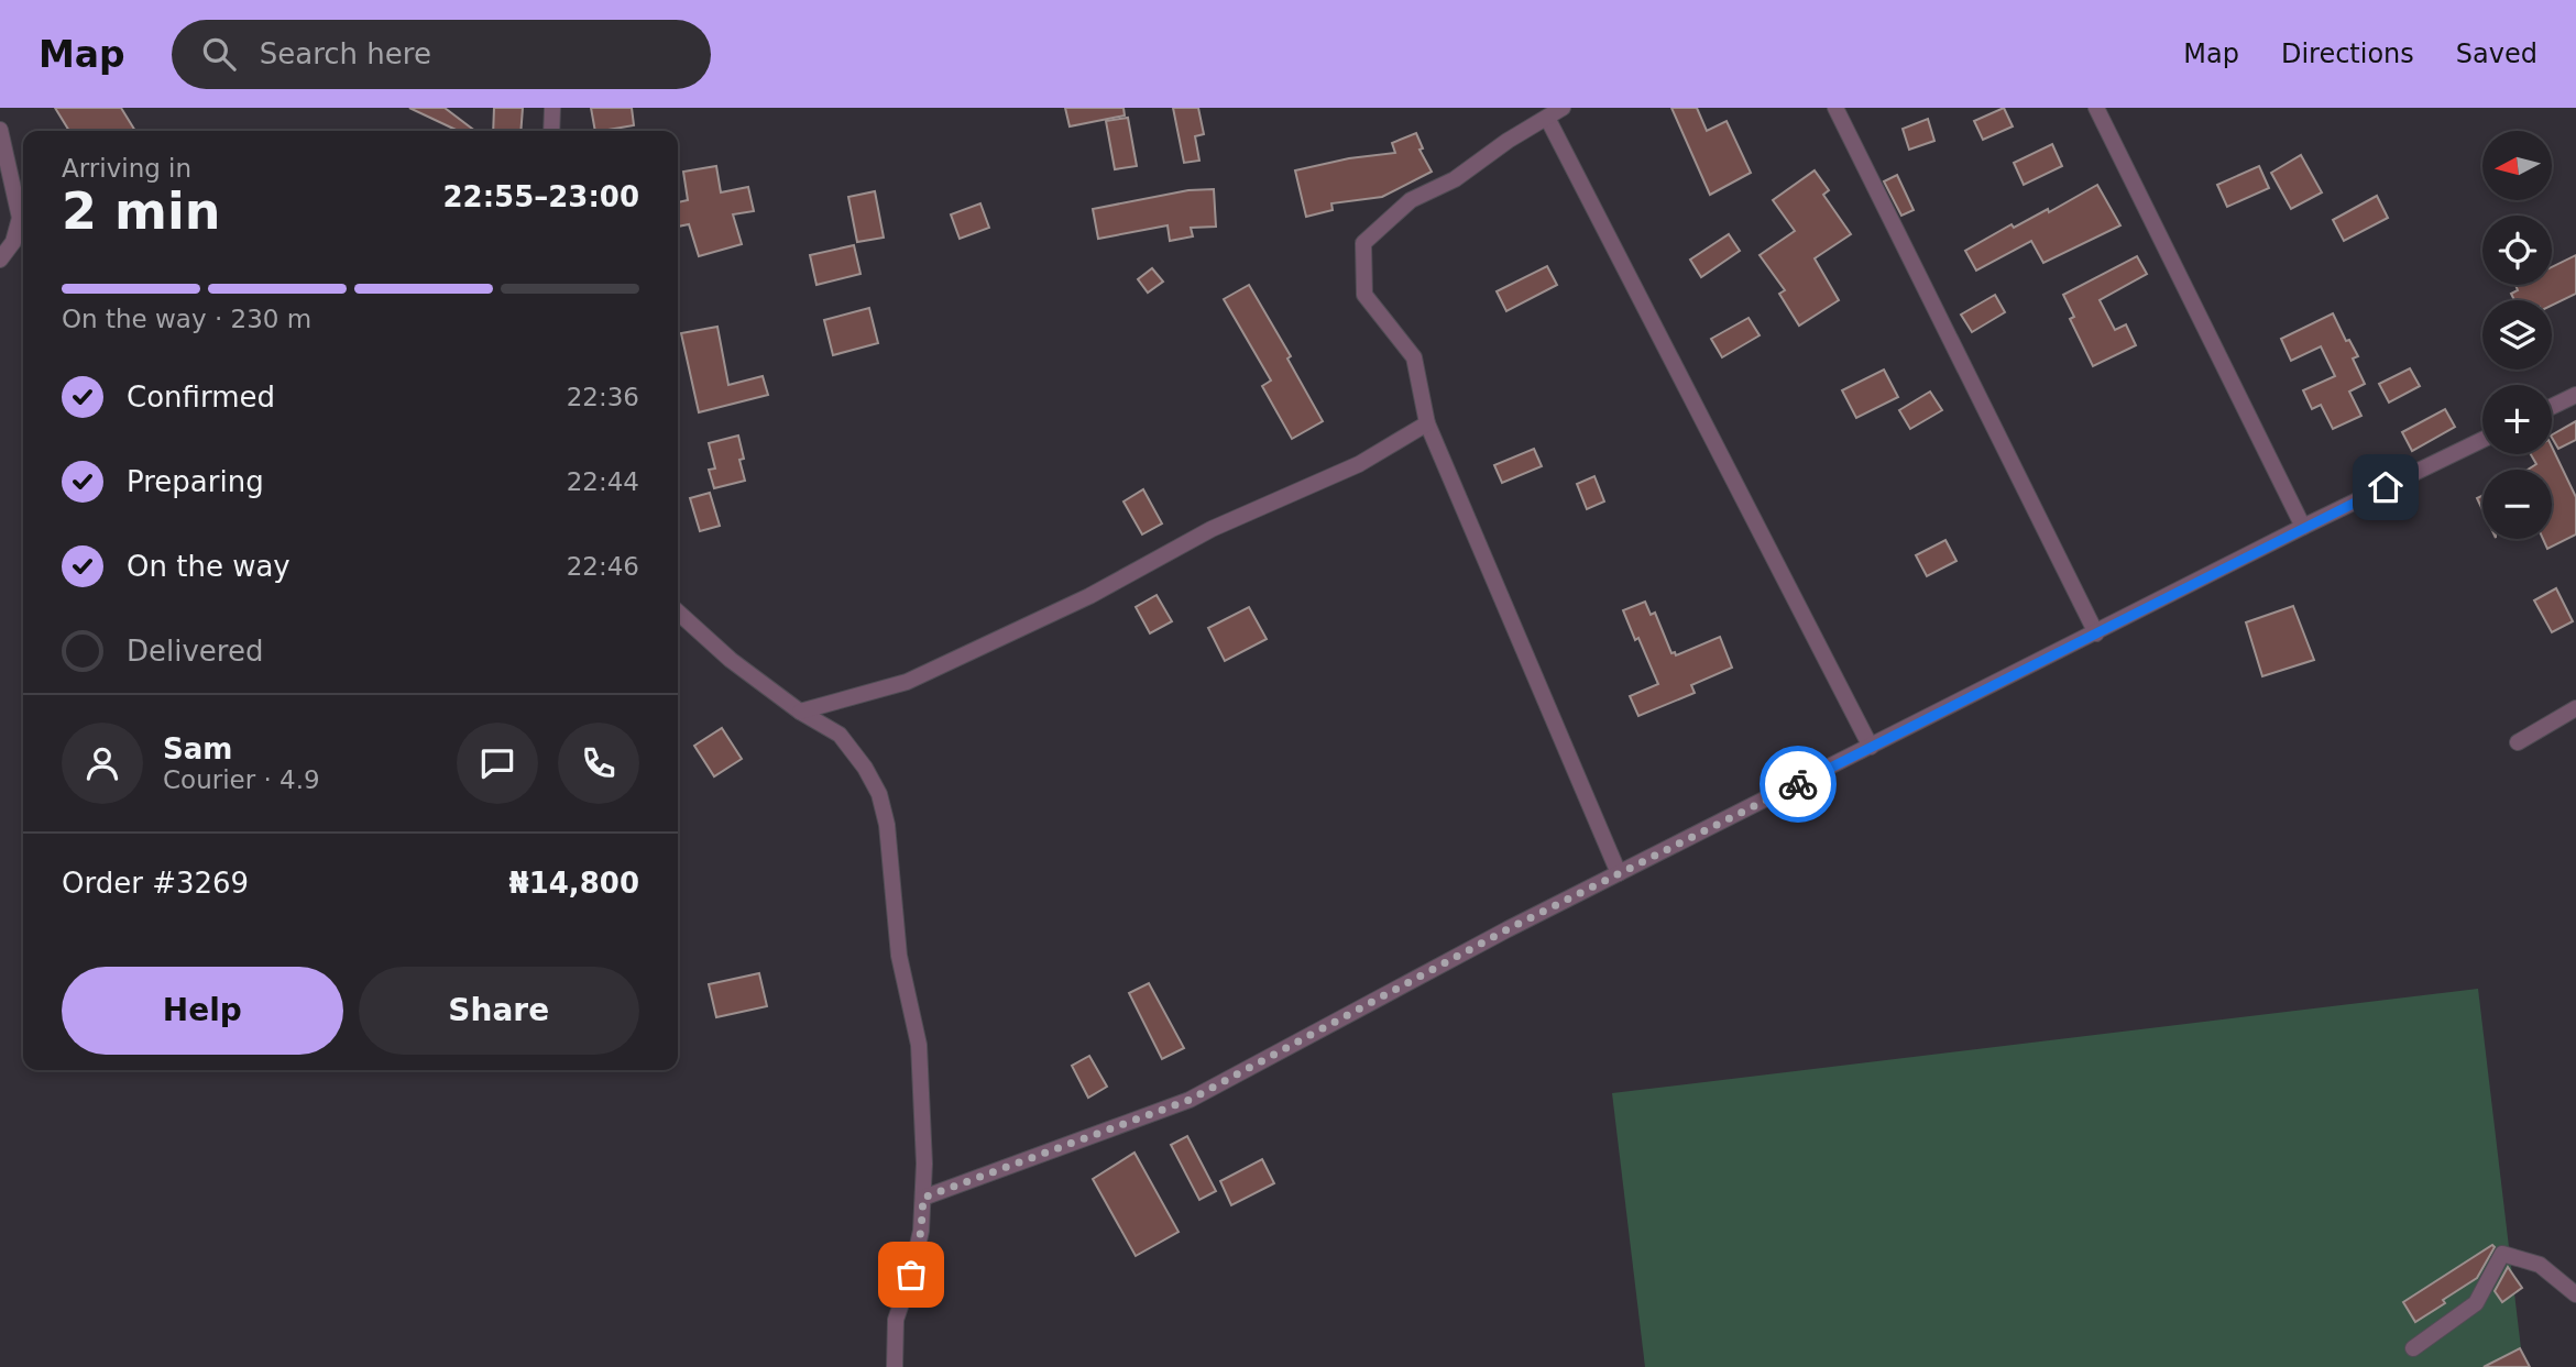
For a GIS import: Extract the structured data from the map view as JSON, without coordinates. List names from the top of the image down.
{
  "north": "left",
  "page": {
    "header": "Map",
    "search": "Search here",
    "nav": ["Map", "Directions", "Saved"],
    "map_buttons": ["+", "−"],
    "heading": ["2 min", "Arriving in", "22:55–23:00"],
    "panel": [
      "Sam",
      "Courier · 4.9",
      "Order #3269",
      "₦14,800"
    ],
    "bar": "On the way · 230 m",
    "list": [
      ["Confirmed", "22:36"],
      ["Preparing", "22:44"],
      ["On the way", "22:46"],
      "Delivered"
    ],
    "buttons": ["Help", "Share"]
  }
}
